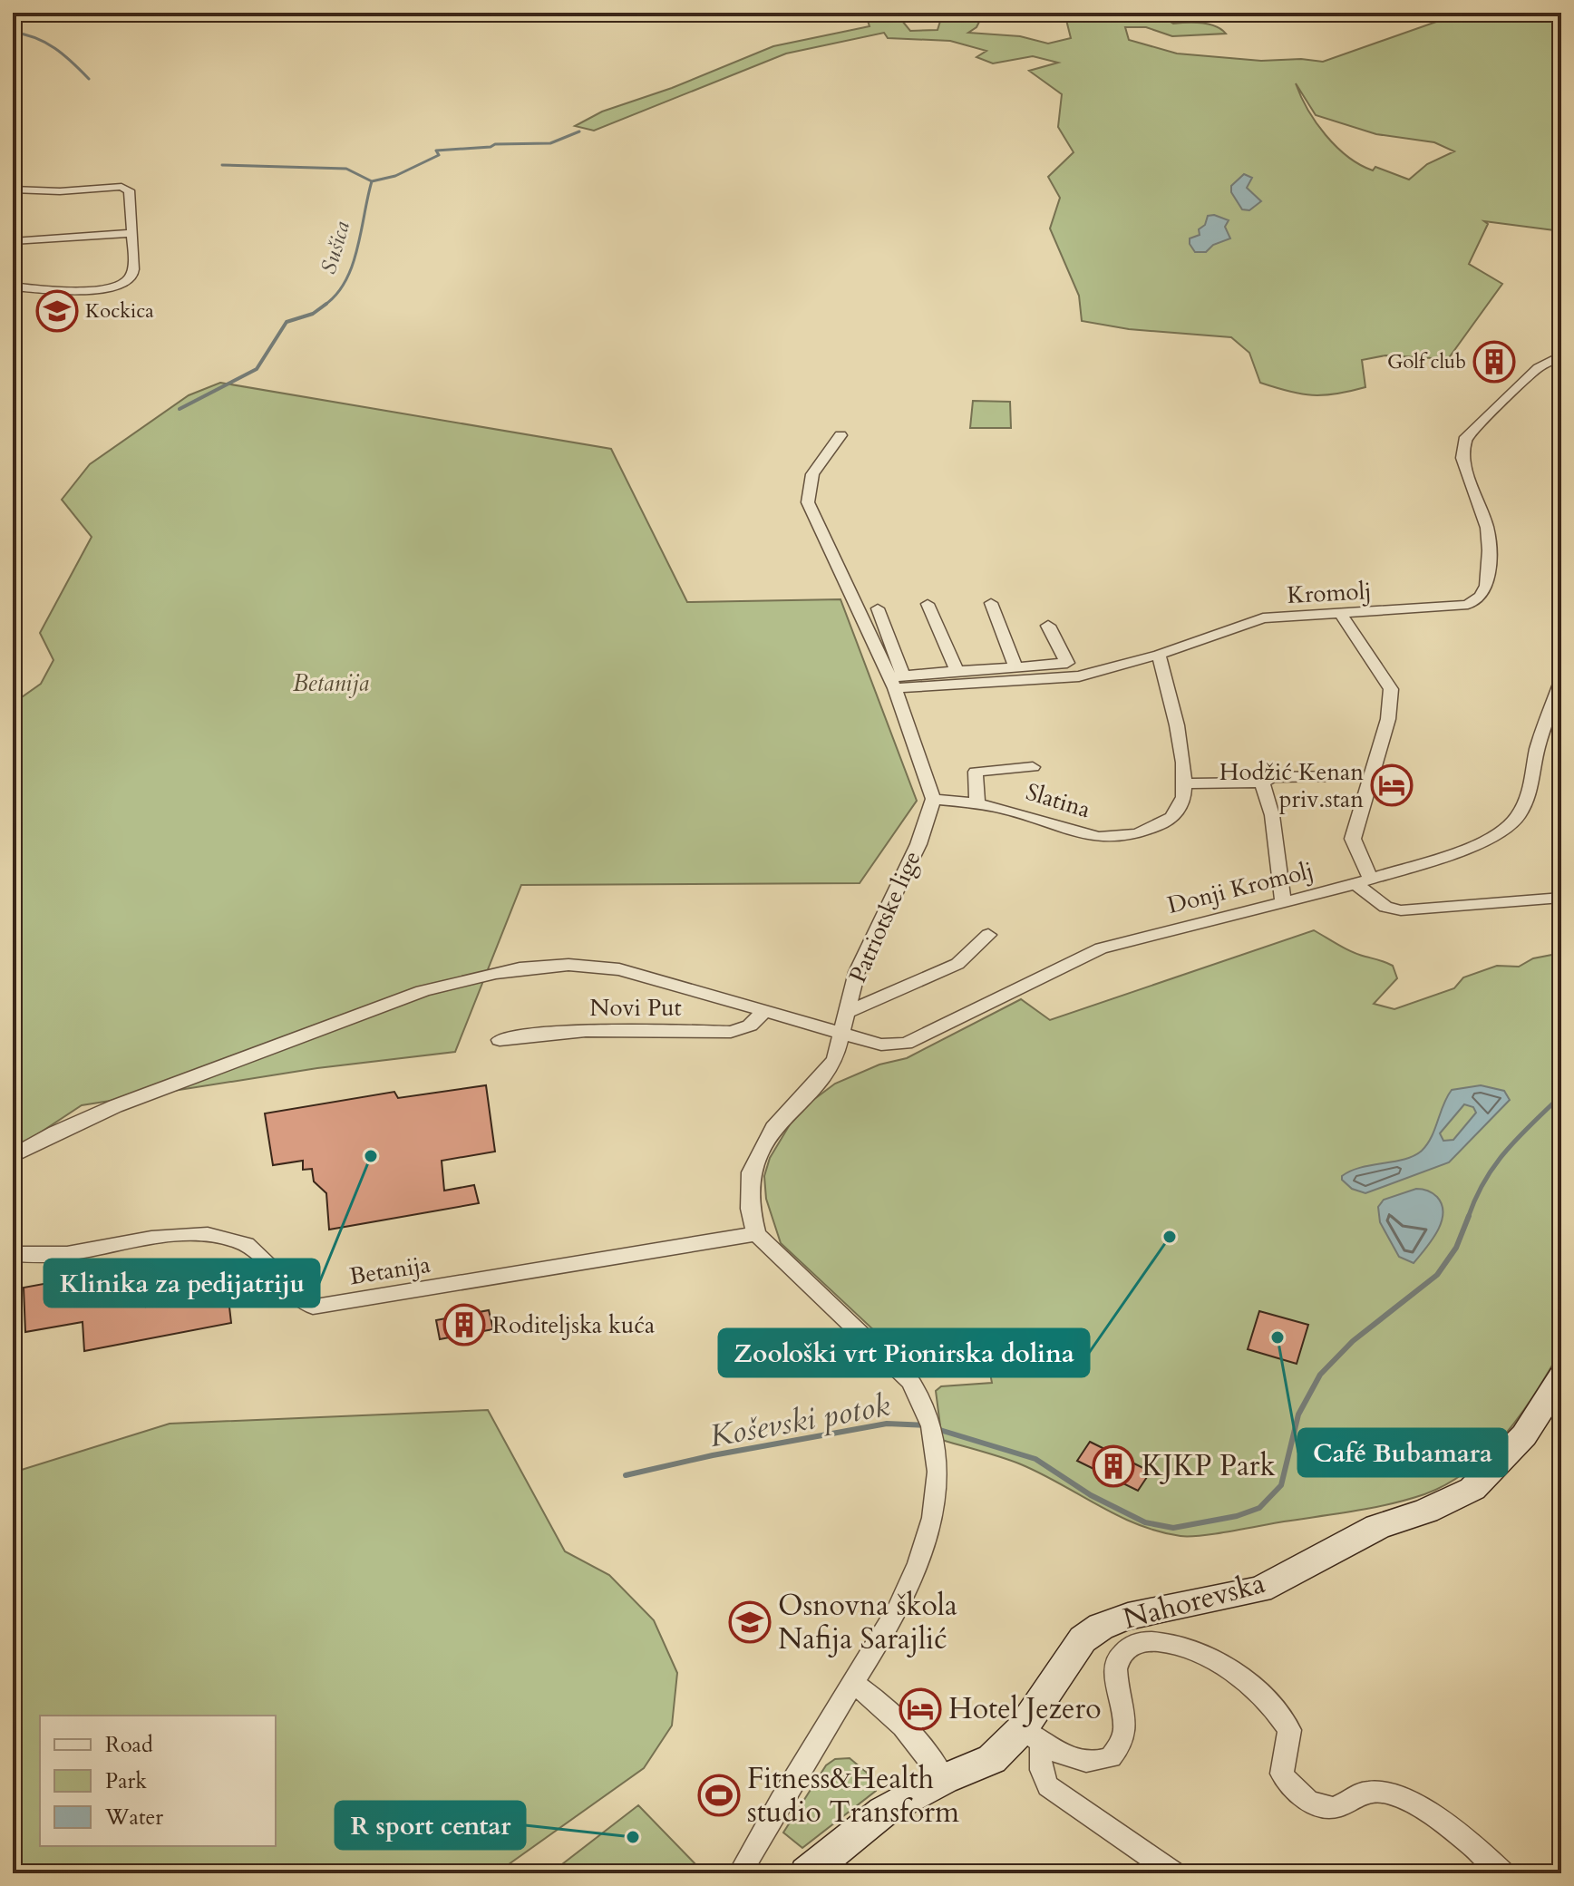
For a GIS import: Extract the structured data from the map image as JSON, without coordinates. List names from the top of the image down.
{
  "streets": {
    "street": [
      "Kromolj",
      "Slatina",
      "Donji Kromolj",
      "Patriotske lige",
      "Novi Put",
      "Betanija",
      "Nahorevska"
    ]
  },
  "crossings": [
    ["Kromolj", "Slatina"],
    ["Slatina", "Patriotske lige"],
    ["Donji Kromolj", "Patriotske lige"],
    ["Donji Kromolj", "Novi Put"],
    ["Patriotske lige", "Betanija"]
  ],
  "water": ["Sušica", "Koševski potok"],
  "parks": ["Betanija"],
  "places": {
    "school or university": ["Kockica", "Osnovna škola Nafija Sarajlić"],
    "building": ["Golf club", "Roditeljska kuća", "KJKP Park"],
    "hotel": ["Hodžić Kenan priv.stan", "Hotel Jezero"],
    "other": [
      "Klinika za pedijatriju",
      "Zoološki vrt Pionirska dolina",
      "Café Bubamara",
      "R sport centar"
    ],
    "sports": ["Fitness&Health studio Transform"]
  },
  "legend": ["Road", "Park", "Water"]
}
